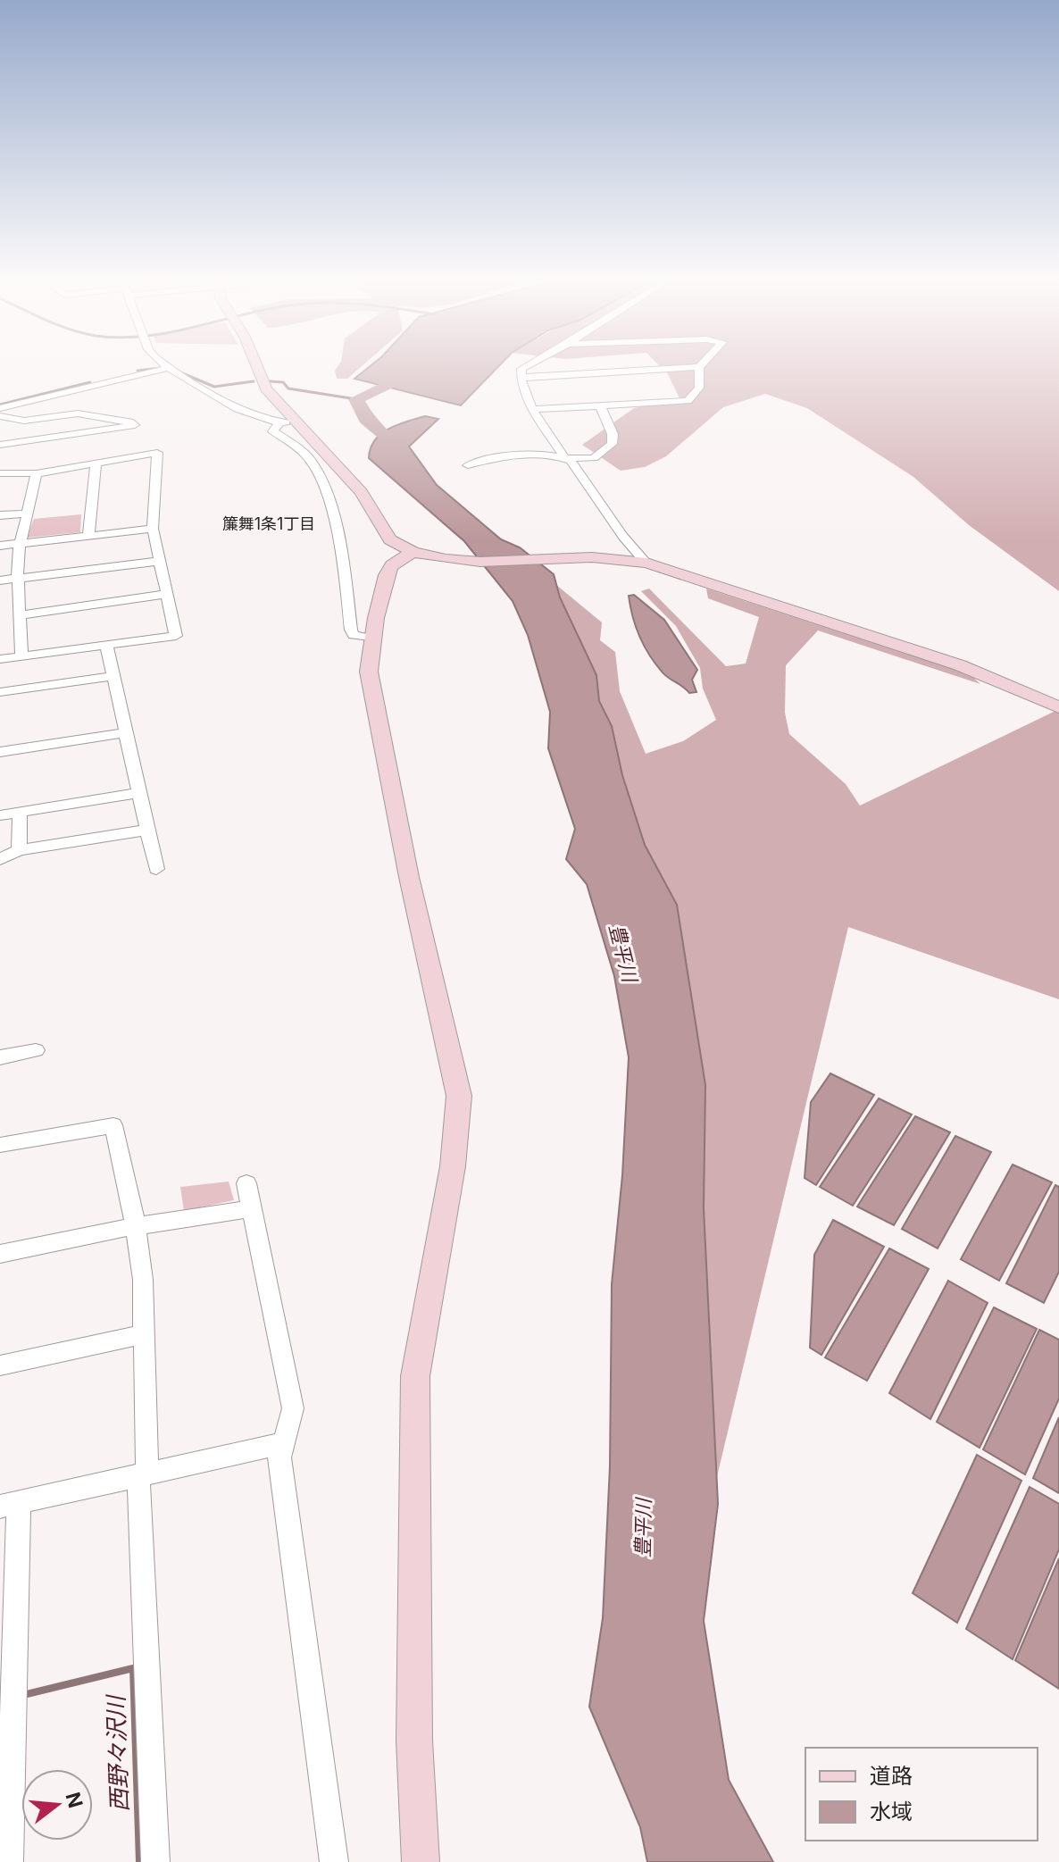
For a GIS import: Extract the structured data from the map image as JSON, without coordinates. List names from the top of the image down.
{
  "districts": ["簾舞1条1丁目"],
  "water": ["豊平川", "西野々沢川"],
  "legend": ["道路", "水域"],
  "north": "right"
}
